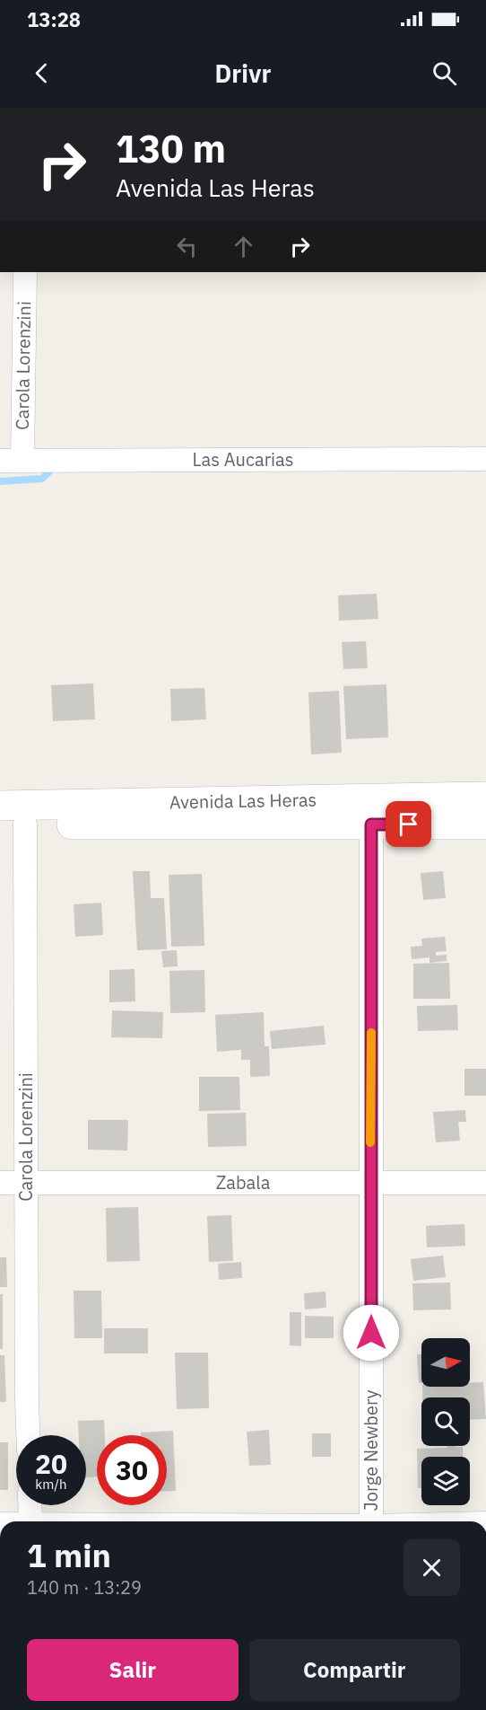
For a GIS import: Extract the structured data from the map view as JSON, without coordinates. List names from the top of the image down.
{
  "streets": {
    "main road": ["Avenida Las Heras"],
    "street": [
      "Carola Lorenzini",
      "Las Aucarias",
      "Zabala",
      "Jorge Newbery"
    ]
  },
  "crossings": [
    ["Carola Lorenzini", "Las Aucarias"],
    ["Carola Lorenzini", "Avenida Las Heras"],
    ["Carola Lorenzini", "Zabala"],
    ["Avenida Las Heras", "Jorge Newbery"],
    ["Zabala", "Jorge Newbery"]
  ],
  "north": "right",
  "page": {
    "status": "13:28",
    "header": "Drivr",
    "turn": ["130 m", "Avenida Las Heras"],
    "speed": "20 km/h",
    "limit": "30",
    "heading": ["1 min", "140 m · 13:29"],
    "buttons": ["Salir", "Compartir"]
  }
}
